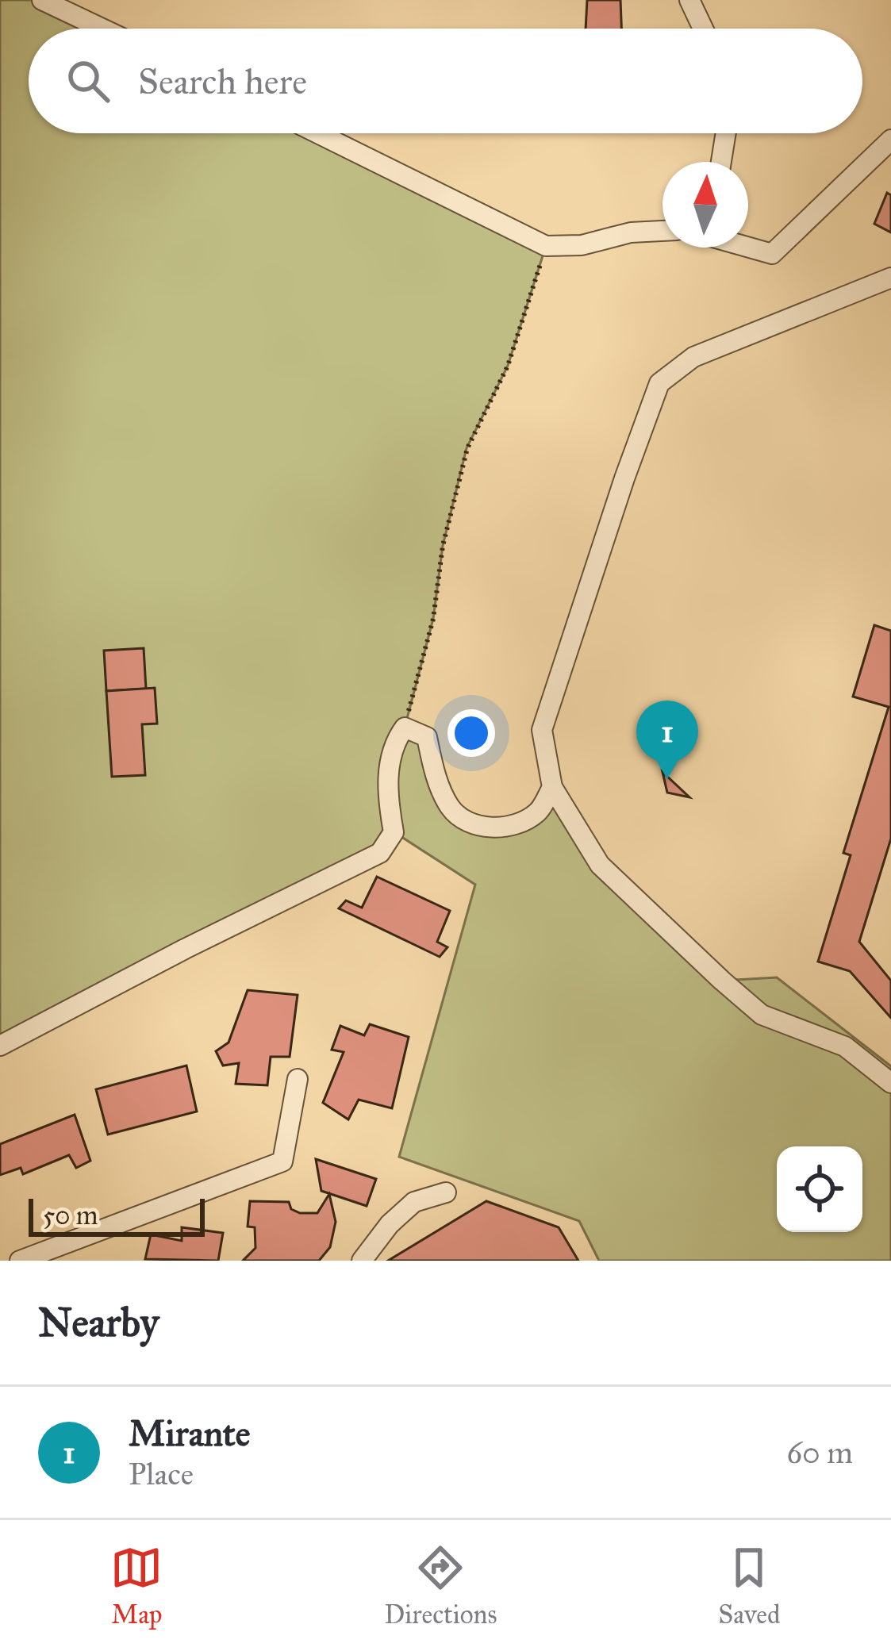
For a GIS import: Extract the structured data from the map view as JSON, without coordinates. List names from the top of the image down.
{
  "scale_bar": "50 m",
  "north": "top",
  "page": {
    "search": "Search here",
    "pins": "1",
    "scale": "50 m",
    "heading": "Nearby",
    "list": [
      {
        "mark": "1",
        "name": "Mirante",
        "note": "Place",
        "value": "60 m"
      }
    ],
    "nav": ["Map", "Directions", "Saved"]
  }
}
